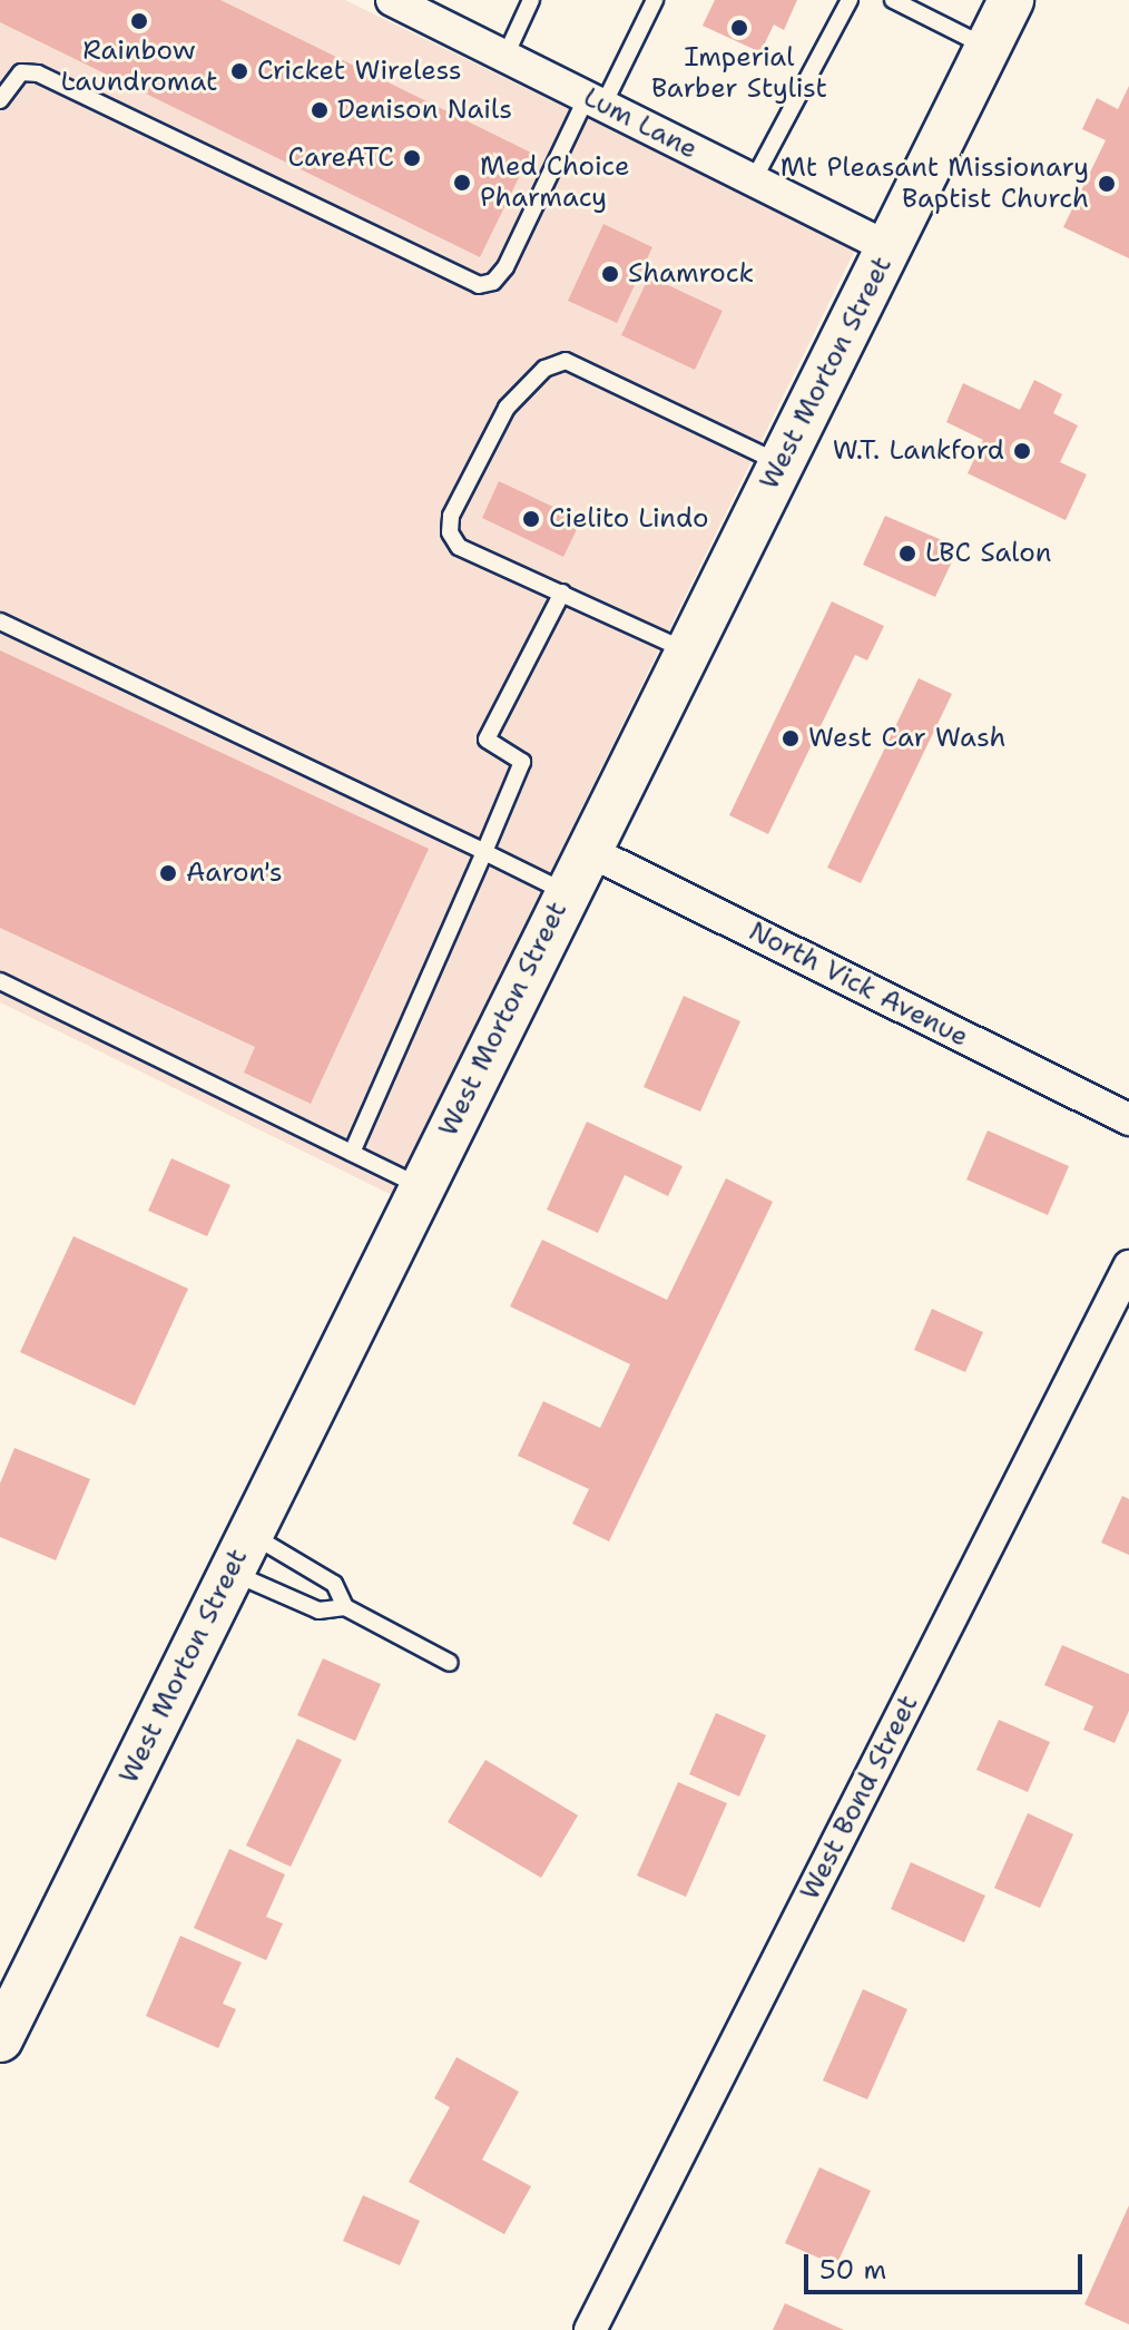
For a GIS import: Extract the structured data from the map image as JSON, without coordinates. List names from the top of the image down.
{
  "streets": {
    "main road": ["West Morton Street"],
    "street": ["Lum Lane", "North Vick Avenue", "West Bond Street"]
  },
  "crossings": [
    ["Lum Lane", "West Morton Street"],
    ["West Morton Street", "North Vick Avenue"]
  ],
  "places": [
    "Rainbow Laundromat",
    "Imperial Barber Stylist",
    "Cricket Wireless",
    "Denison Nails",
    "CareATC",
    "Med Choice Pharmacy",
    "Mt Pleasant Missionary Baptist Church",
    "Shamrock",
    "W.T. Lankford",
    "Cielito Lindo",
    "LBC Salon",
    "West Car Wash",
    "Aaron's"
  ],
  "scale_bar": "50 m"
}
